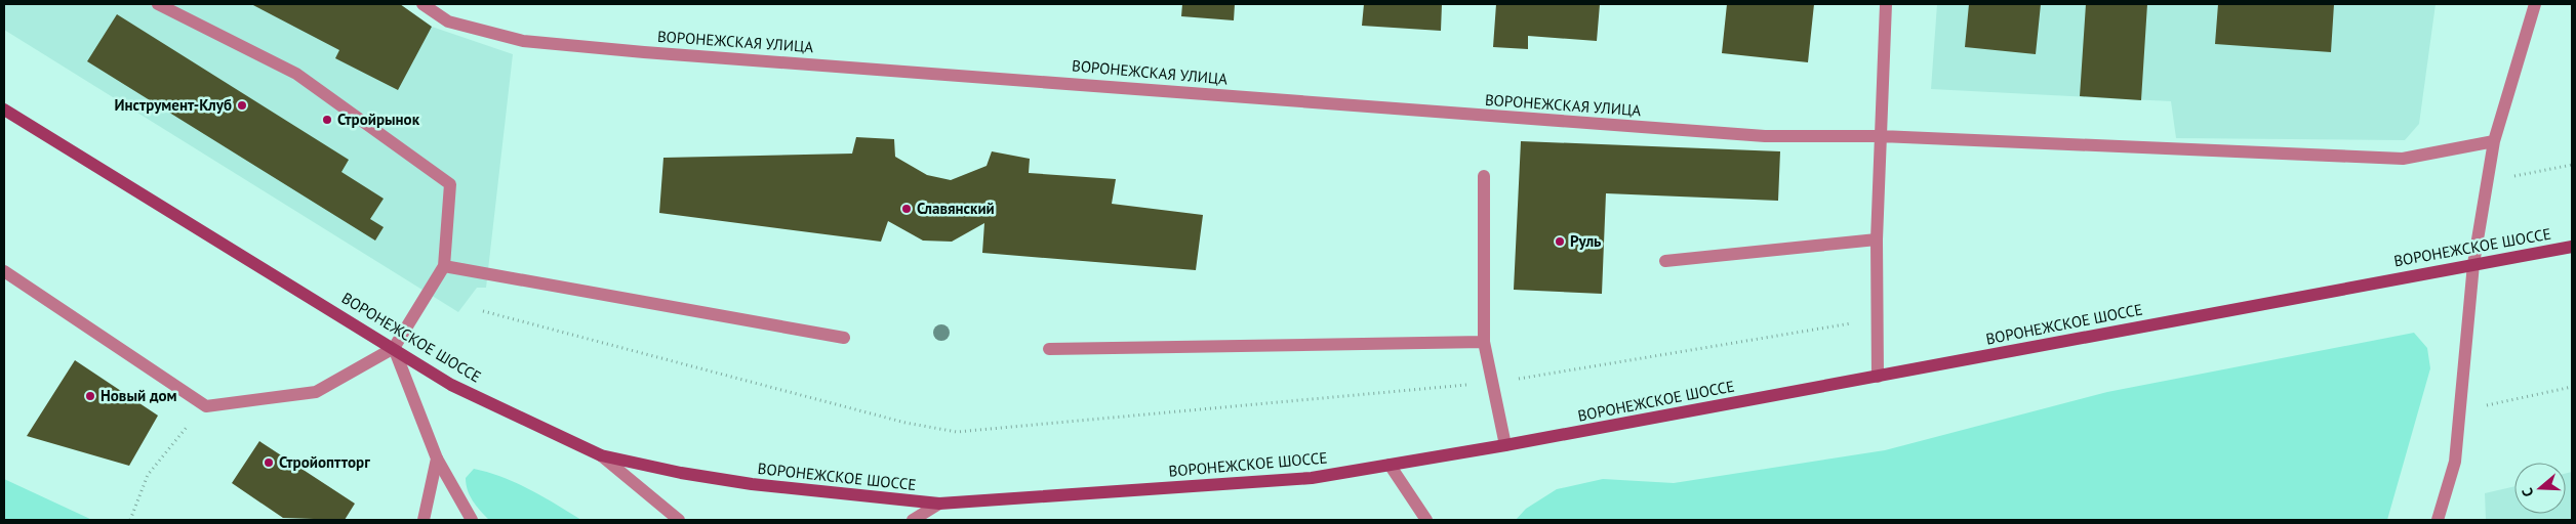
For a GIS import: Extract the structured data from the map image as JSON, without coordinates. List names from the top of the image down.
{
  "streets": {
    "main road": ["ВОРОНЕЖСКОЕ ШОССЕ"],
    "street": ["ВОРОНЕЖСКАЯ УЛИЦА"]
  },
  "places": [
    "Инструмент-Клуб",
    "Стройрынок",
    "Славянский",
    "Руль",
    "Новый дом",
    "Стройоптторг"
  ],
  "north": "left"
}
